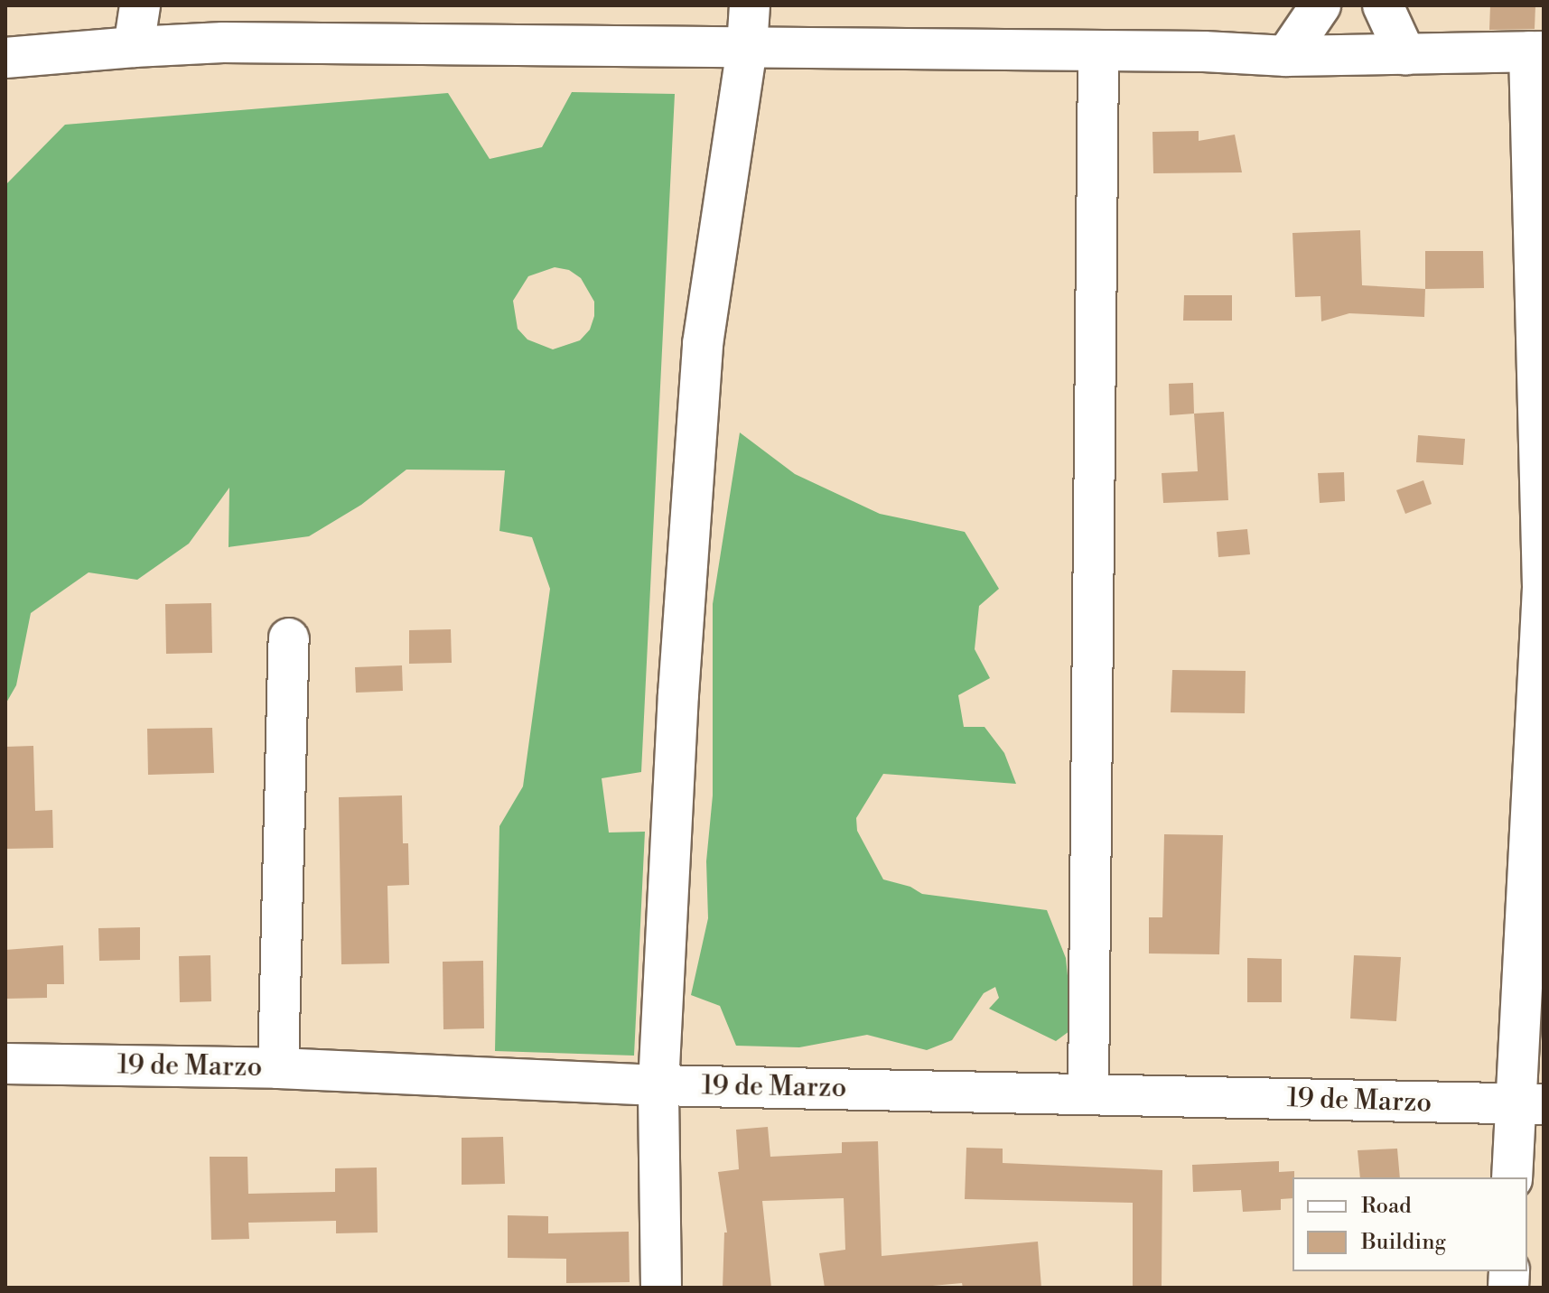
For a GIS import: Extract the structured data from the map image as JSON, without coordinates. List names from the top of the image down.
{
  "streets": {
    "street": ["19 de Marzo"]
  },
  "legend": ["Road", "Building"]
}
